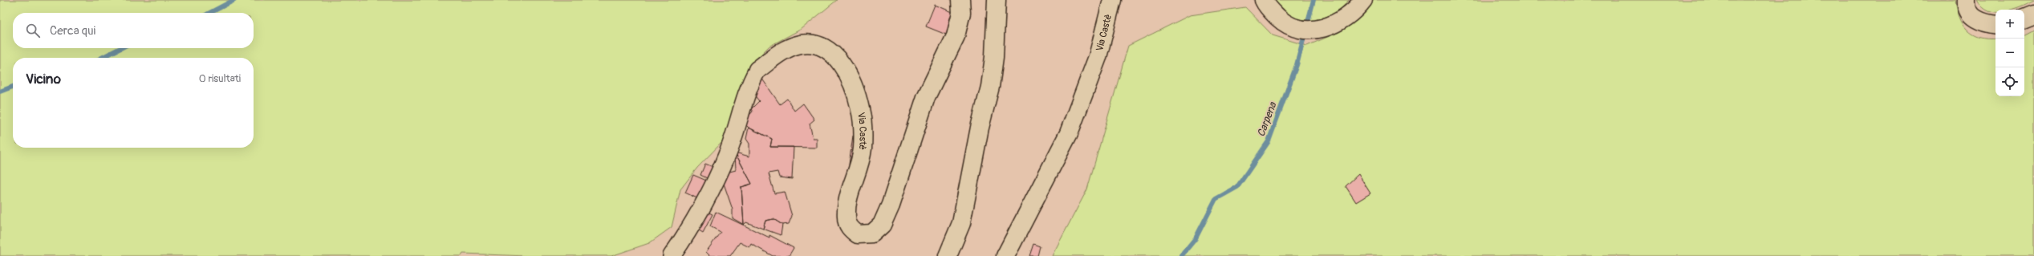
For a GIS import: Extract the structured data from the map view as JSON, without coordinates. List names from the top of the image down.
{
  "streets": {
    "street": ["Via Castè"]
  },
  "water": ["Carpena"],
  "page": {
    "map_buttons": ["+", "−"],
    "search": "Cerca qui",
    "heading": ["Vicino", "0 risultati"]
  }
}
